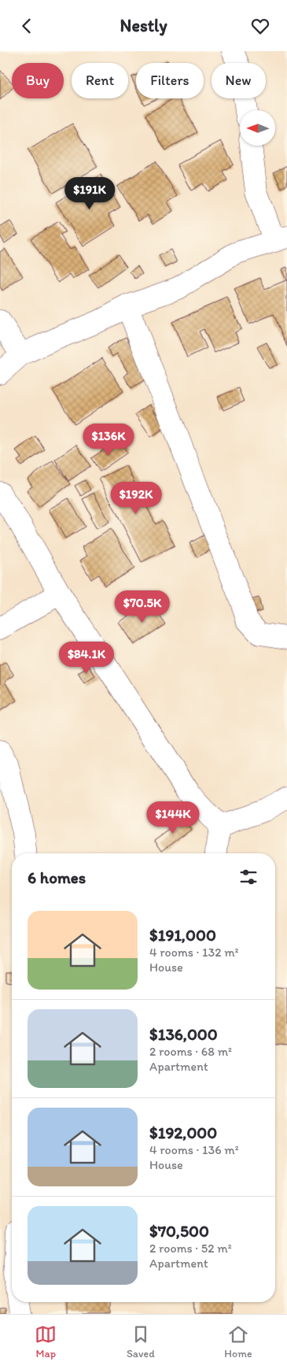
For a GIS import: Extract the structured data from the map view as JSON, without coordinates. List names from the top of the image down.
{
  "north": "left",
  "page": {
    "header": "Nestly",
    "chip": [
      "Buy",
      "Rent",
      "Filters",
      "New"
    ],
    "price": [
      "$191K",
      "$136K",
      "$192K",
      "$70.5K",
      "$84.1K",
      "$144K"
    ],
    "heading": "6 homes",
    "list": [
      {
        "name": "$191,000",
        "note": "4 rooms · 132 m² · House"
      },
      {
        "name": "$136,000",
        "note": "2 rooms · 68 m² · Apartment"
      },
      {
        "name": "$192,000",
        "note": "4 rooms · 136 m² · House"
      },
      {
        "name": "$70,500",
        "note": "2 rooms · 52 m² · Apartment"
      }
    ],
    "tabs": ["Map", "Saved", "Home"]
  }
}
